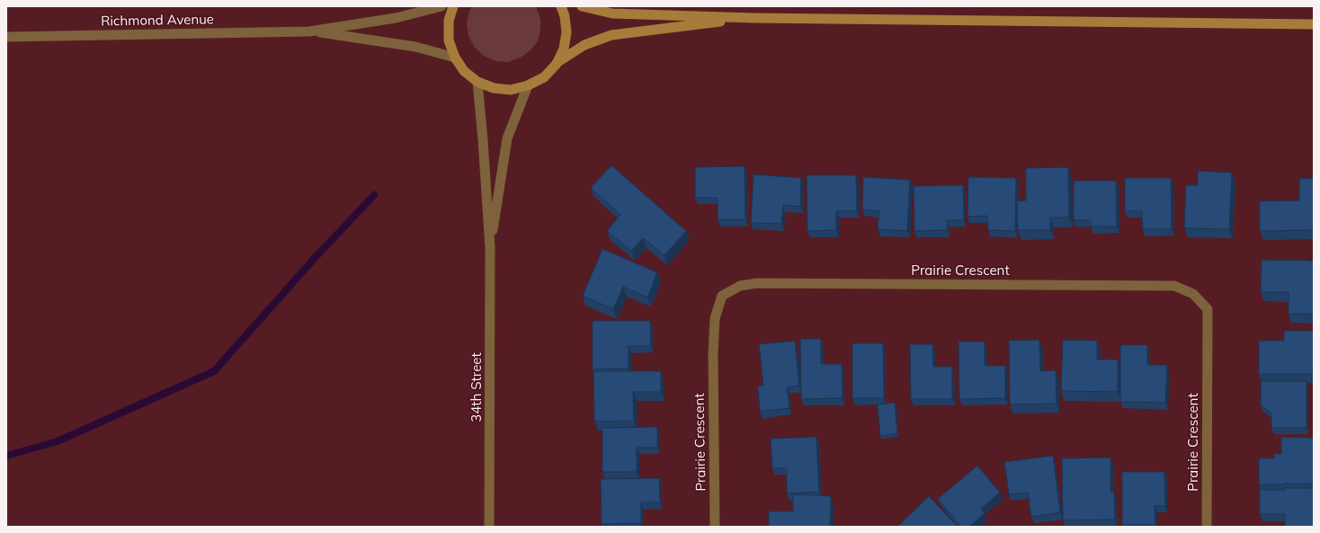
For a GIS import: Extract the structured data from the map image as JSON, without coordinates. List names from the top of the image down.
{
  "streets": {
    "street": ["Richmond Avenue", "Prairie Crescent", "34th Street"]
  }
}
